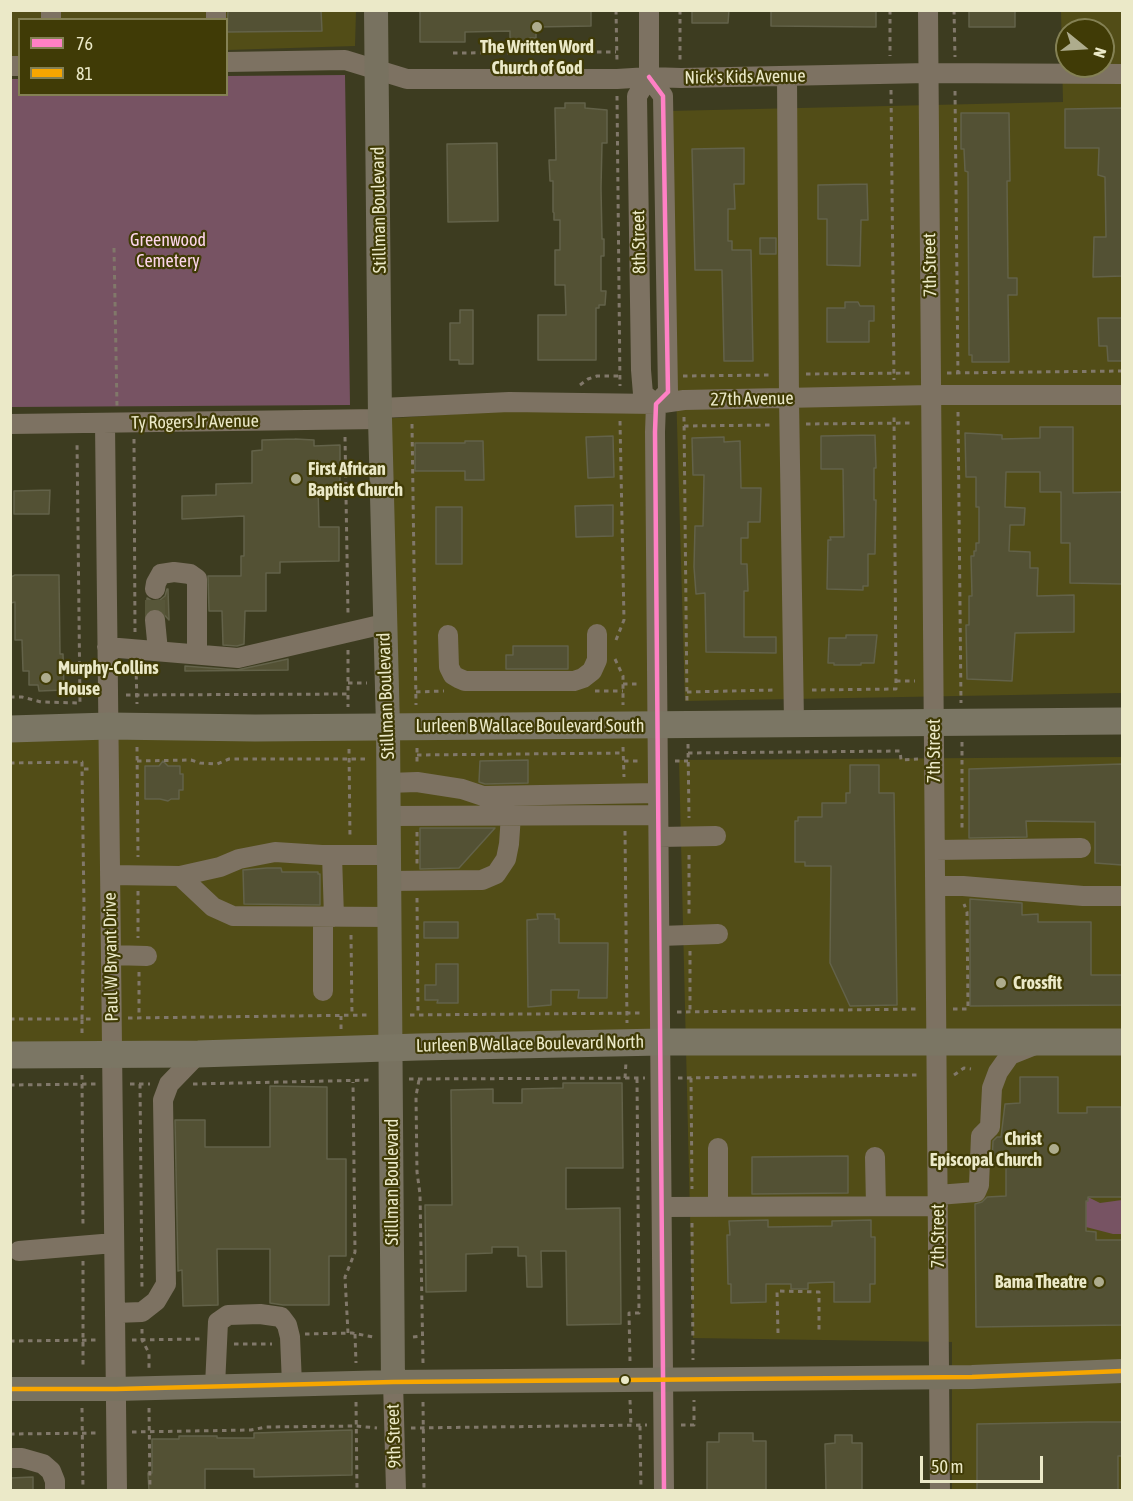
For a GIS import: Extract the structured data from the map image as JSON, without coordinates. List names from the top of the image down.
{
  "streets": {
    "highway": ["Lurleen B Wallace Boulevard South", "Lurleen B Wallace Boulevard North"],
    "main road": ["Stillman Boulevard"],
    "street": [
      "Nick's Kids Avenue",
      "8th Street",
      "7th Street",
      "27th Avenue",
      "Ty Rogers Jr Avenue",
      "Paul W Bryant Drive",
      "9th Street"
    ]
  },
  "crossings": [
    ["Nick's Kids Avenue", "Stillman Boulevard"],
    ["Nick's Kids Avenue", "8th Street"],
    ["Nick's Kids Avenue", "7th Street"],
    ["Stillman Boulevard", "27th Avenue"],
    ["Stillman Boulevard", "Ty Rogers Jr Avenue"],
    ["Stillman Boulevard", "Lurleen B Wallace Boulevard South"],
    ["Stillman Boulevard", "Lurleen B Wallace Boulevard North"],
    ["Stillman Boulevard", "9th Street"],
    ["8th Street", "27th Avenue"],
    ["8th Street", "Lurleen B Wallace Boulevard South"],
    ["8th Street", "Lurleen B Wallace Boulevard North"],
    ["7th Street", "27th Avenue"],
    ["7th Street", "Lurleen B Wallace Boulevard South"],
    ["7th Street", "Lurleen B Wallace Boulevard North"],
    ["27th Avenue", "Ty Rogers Jr Avenue"],
    ["Ty Rogers Jr Avenue", "Paul W Bryant Drive"],
    ["Lurleen B Wallace Boulevard South", "Paul W Bryant Drive"],
    ["Paul W Bryant Drive", "Lurleen B Wallace Boulevard North"]
  ],
  "parks": ["Greenwood Cemetery"],
  "places": [
    "The Written Word Church of God",
    "First African Baptist Church",
    "Murphy-Collins House",
    "Crossfit",
    "Christ Episcopal Church",
    "Bama Theatre"
  ],
  "lines": ["transit line 76", "transit line 81"],
  "legend": ["76", "81"],
  "scale_bar": "50 m",
  "north": "right"
}
